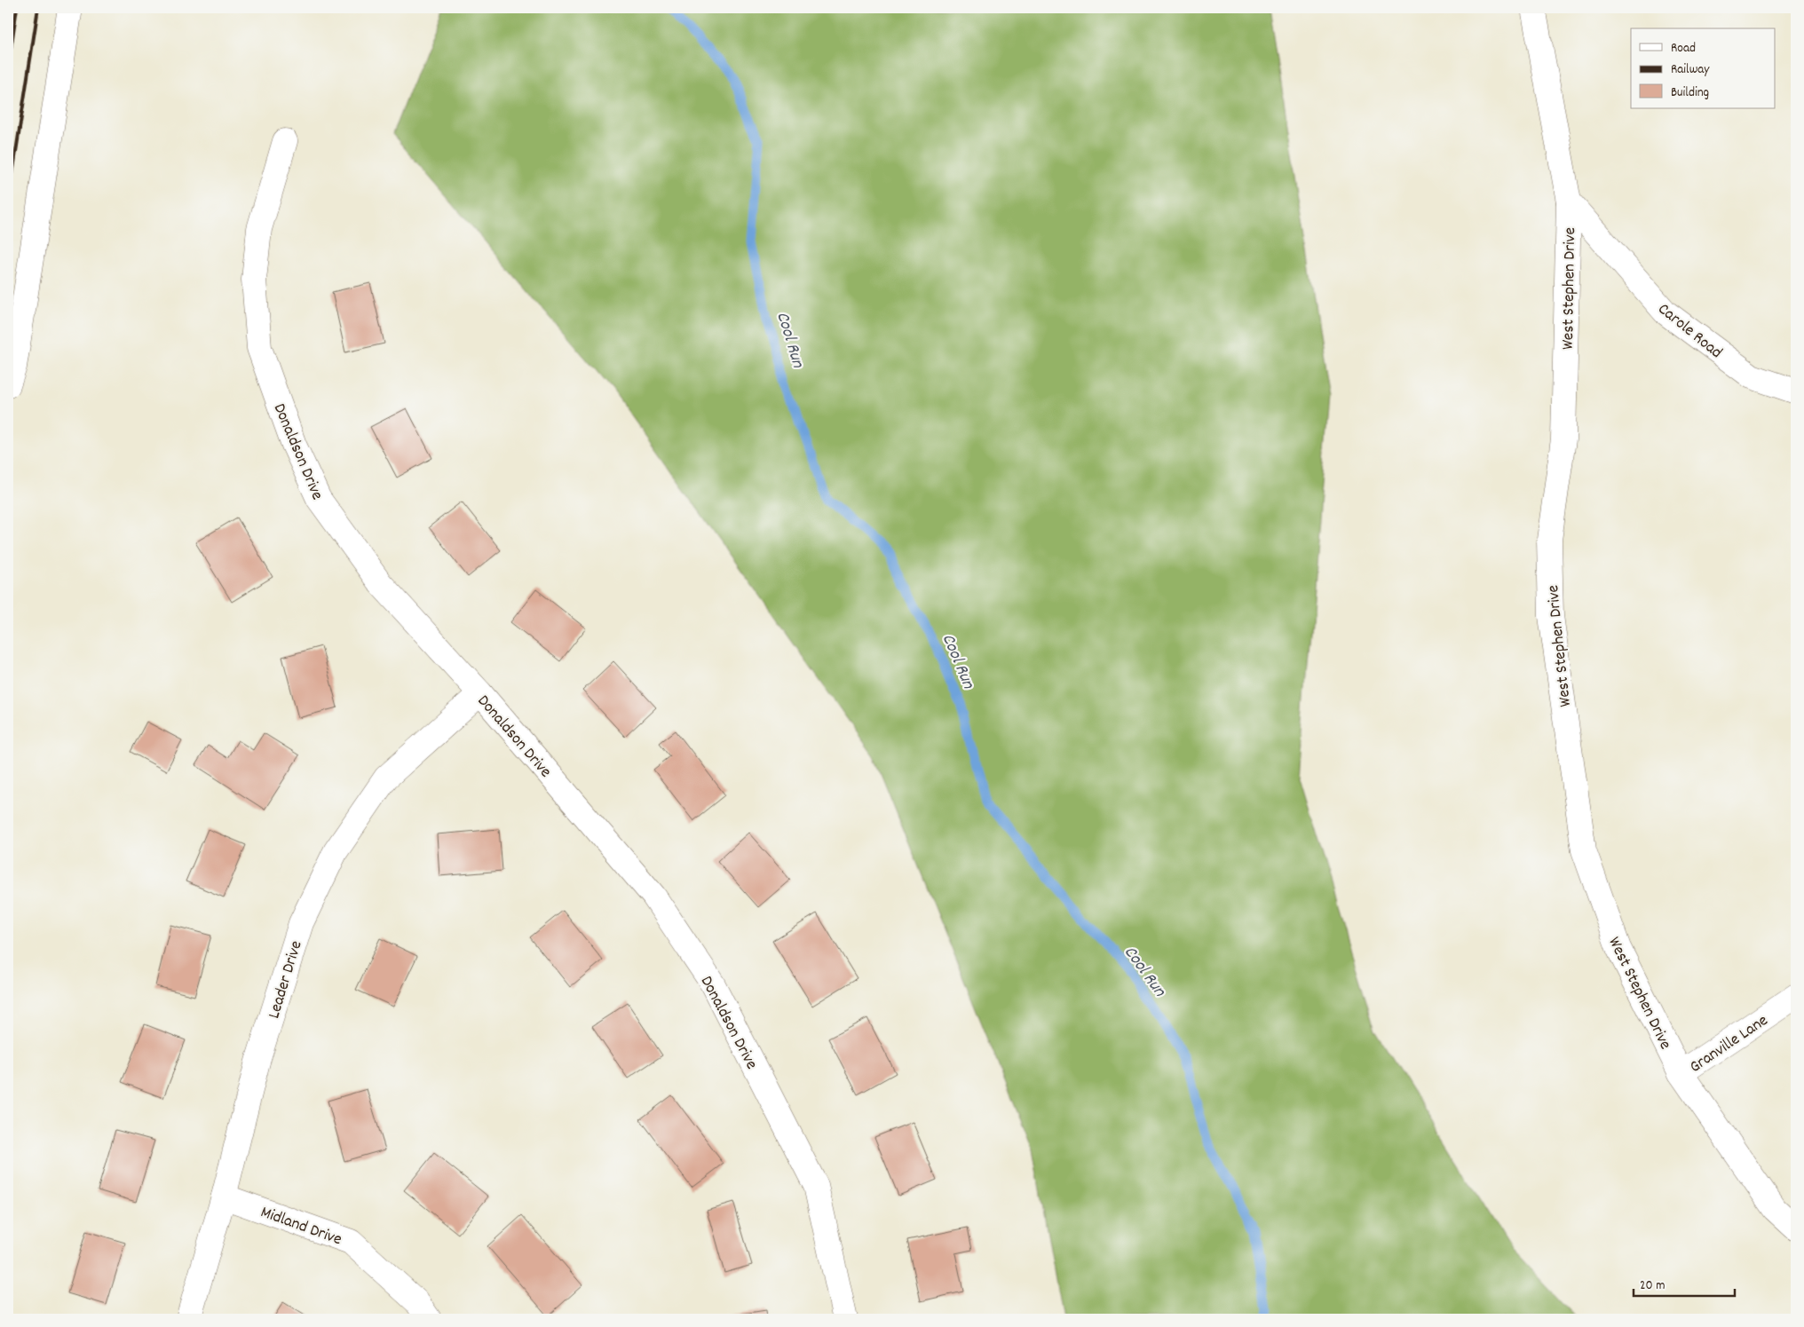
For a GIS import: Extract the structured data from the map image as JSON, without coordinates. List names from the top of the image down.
{
  "streets": {
    "street": [
      "West Stephen Drive",
      "Carole Road",
      "Donaldson Drive",
      "Leader Drive",
      "Granville Lane",
      "Midland Drive"
    ]
  },
  "crossings": [
    ["West Stephen Drive", "Carole Road"],
    ["West Stephen Drive", "Granville Lane"],
    ["Donaldson Drive", "Leader Drive"],
    ["Leader Drive", "Midland Drive"]
  ],
  "water": ["Cool Run"],
  "legend": ["Road", "Railway", "Building"],
  "scale_bar": "20 m"
}
